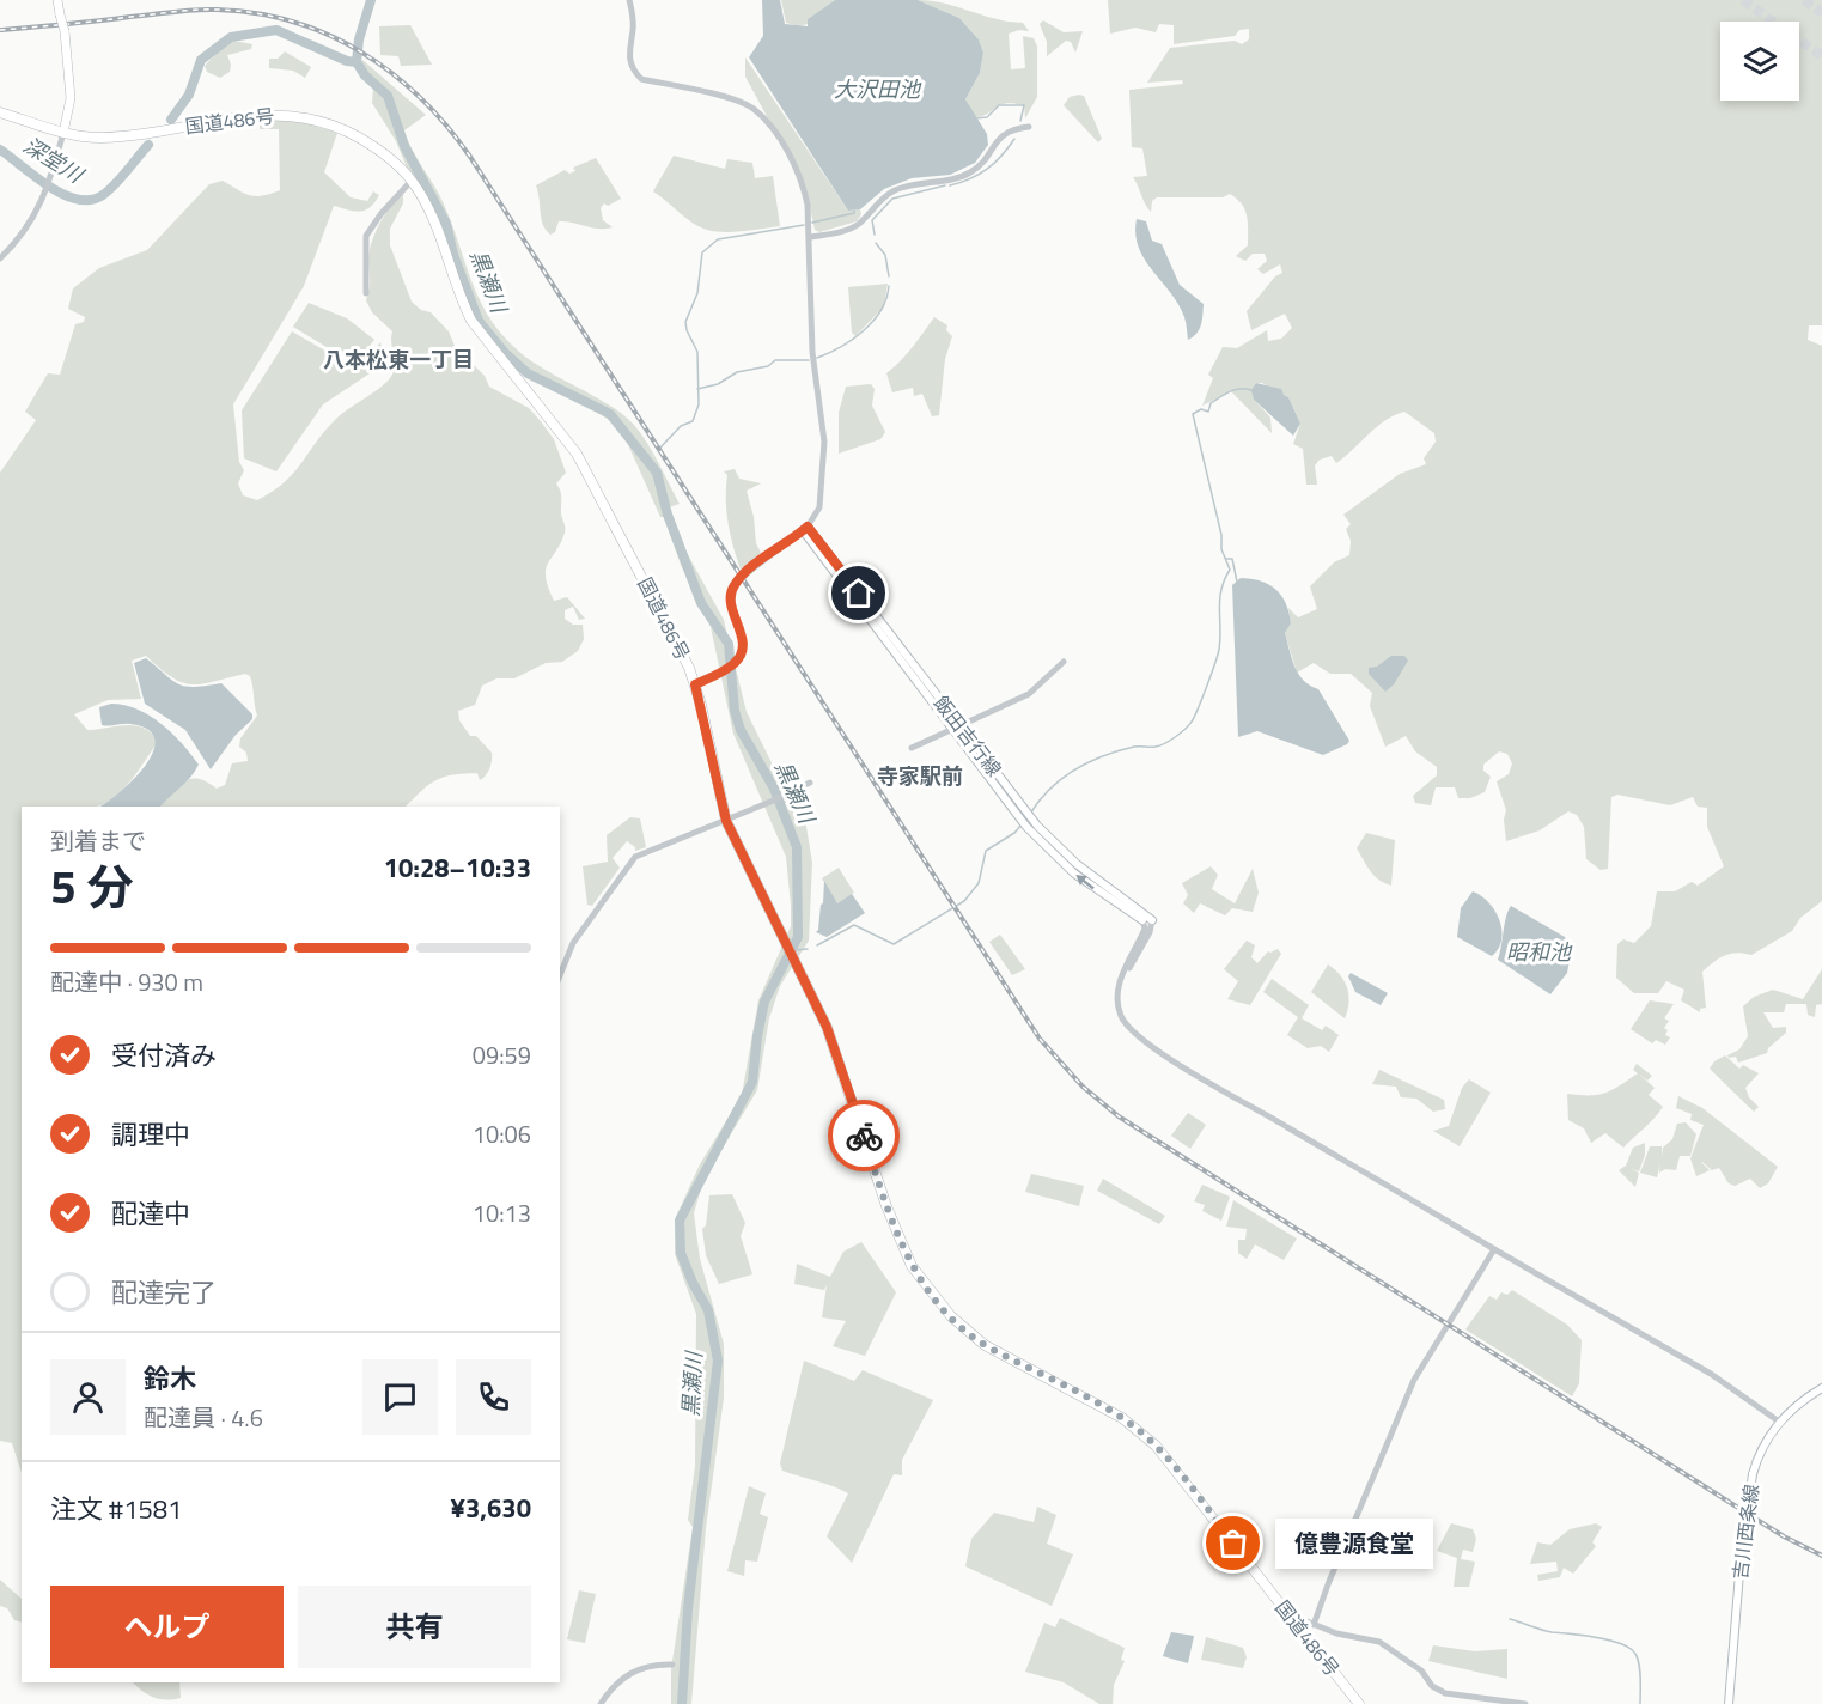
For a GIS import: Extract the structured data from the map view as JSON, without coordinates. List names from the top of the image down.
{
  "streets": {
    "highway": ["国道486号"],
    "main road": ["飯田吉行線", "吉川西条線"]
  },
  "districts": ["八本松東一丁目", "寺家駅前"],
  "water": [
    "大沢田池",
    "深堂川",
    "黒瀬川",
    "昭和池"
  ],
  "places": ["億豊源食堂"],
  "page": {
    "heading": ["5 分", "到着まで", "10:28–10:33"],
    "panel": [
      "鈴木",
      "配達員 · 4.6",
      "注文 #1581",
      "¥3,630"
    ],
    "bar": "配達中 · 930 m",
    "list": [
      ["受付済み", "09:59"],
      ["調理中", "10:06"],
      ["配達中", "10:13"],
      "配達完了"
    ],
    "bubble": "億豊源食堂",
    "buttons": ["ヘルプ", "共有"]
  }
}
